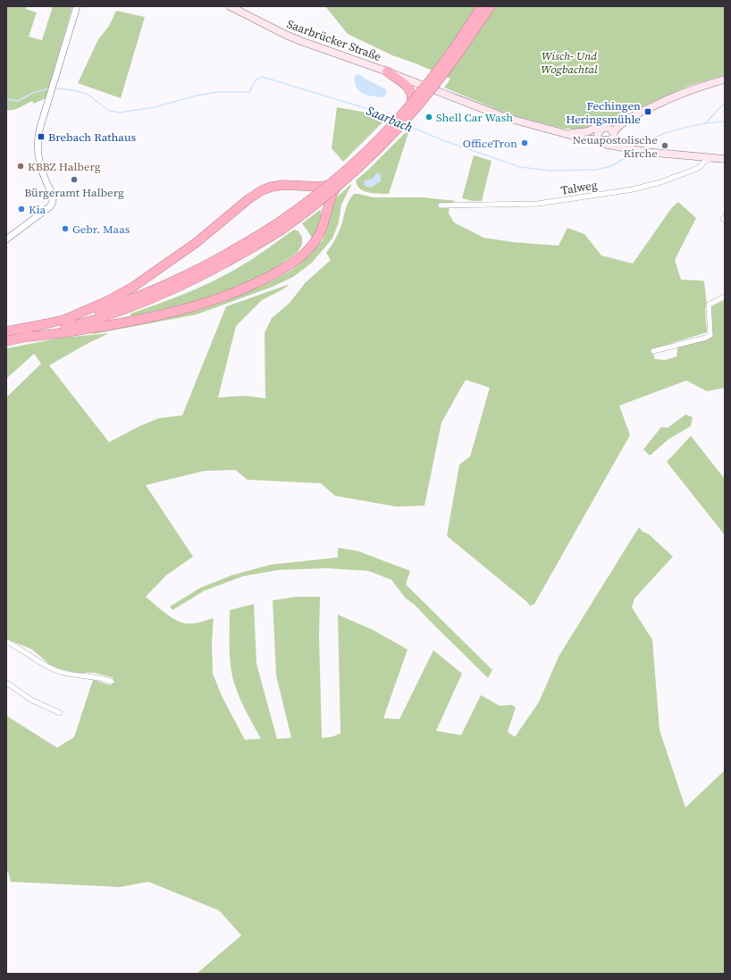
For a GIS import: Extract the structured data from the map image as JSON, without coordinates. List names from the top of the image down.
{
  "streets": {
    "main road": ["Saarbrücker Straße"],
    "street": ["Talweg"]
  },
  "water": ["Saarbach"],
  "parks": ["Wisch- Und Wogbachtal"],
  "places": {
    "transit": ["Fechingen Heringsmühle", "Brebach Rathaus"],
    "other": [
      "Shell Car Wash",
      "OfficeTron",
      "Neuapostolische Kirche",
      "KBBZ Halberg",
      "Bürgeramt Halberg",
      "Kia",
      "Gebr. Maas"
    ]
  }
}
